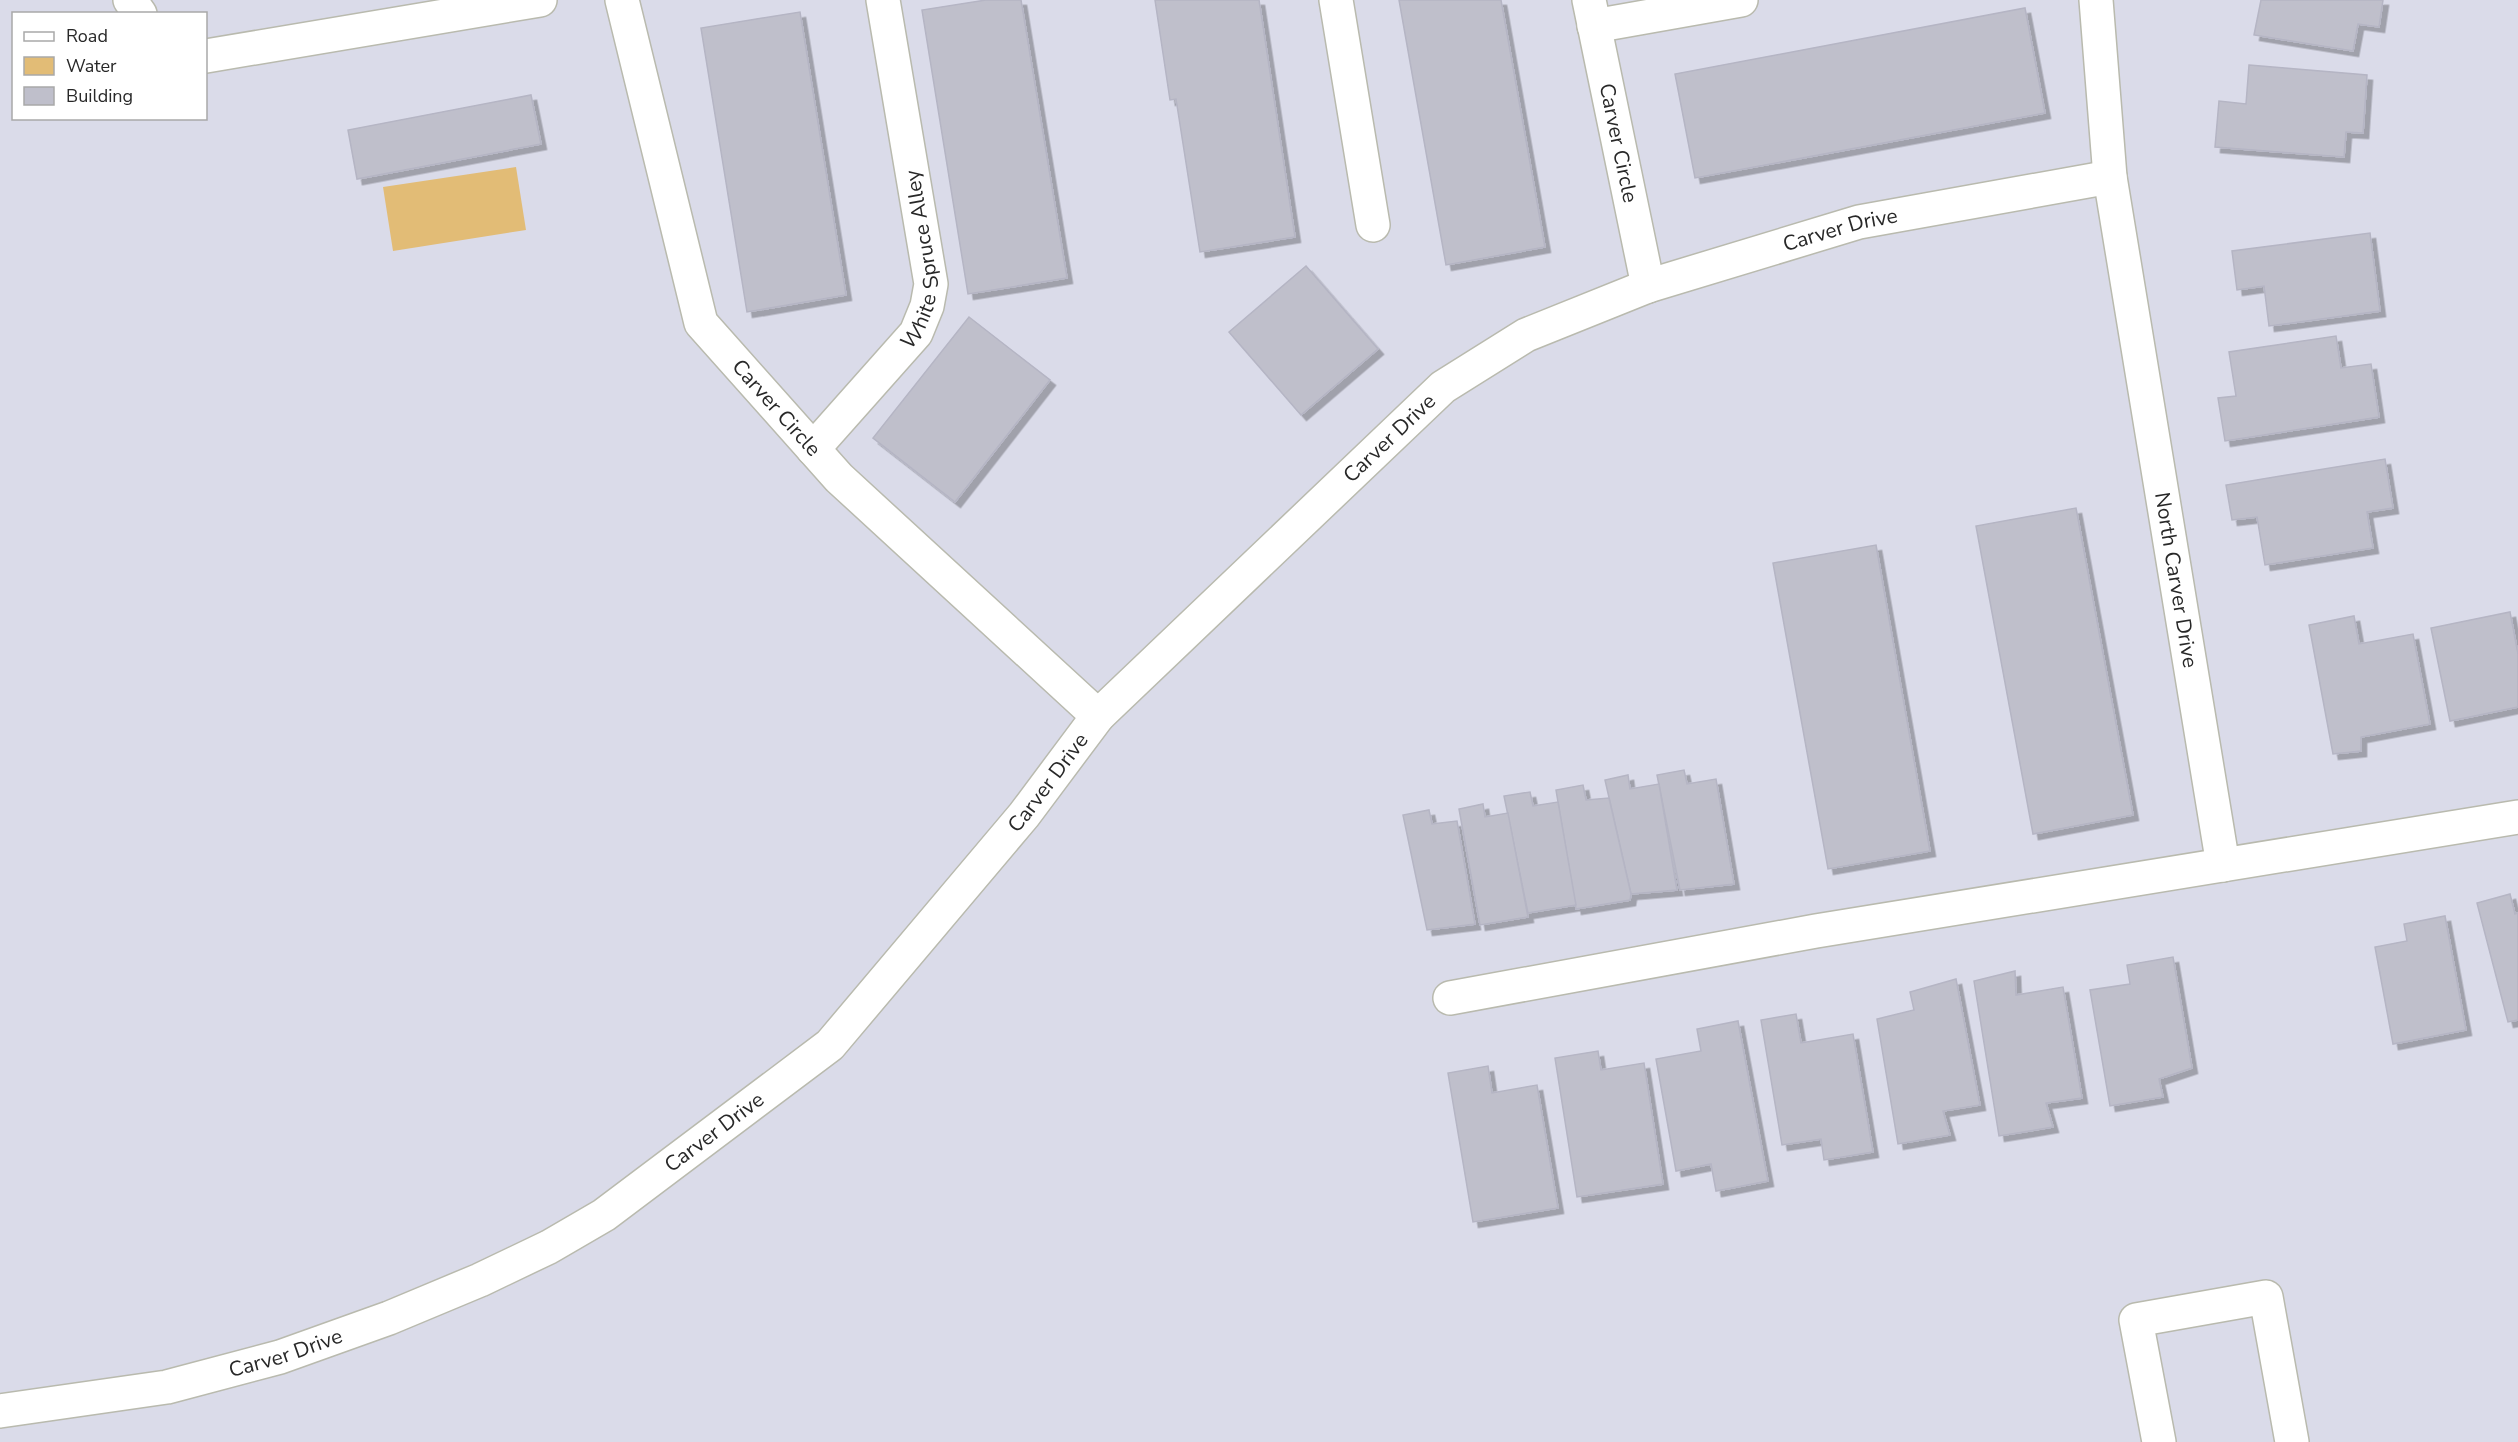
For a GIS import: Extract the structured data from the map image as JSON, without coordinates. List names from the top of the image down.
{
  "streets": {
    "street": [
      "Carver Circle",
      "Carver Drive",
      "White Spruce Alley",
      "North Carver Drive"
    ]
  },
  "crossings": [
    ["Carver Circle", "Carver Drive"],
    ["Carver Circle", "White Spruce Alley"],
    ["Carver Drive", "North Carver Drive"]
  ],
  "legend": ["Road", "Water", "Building"]
}
